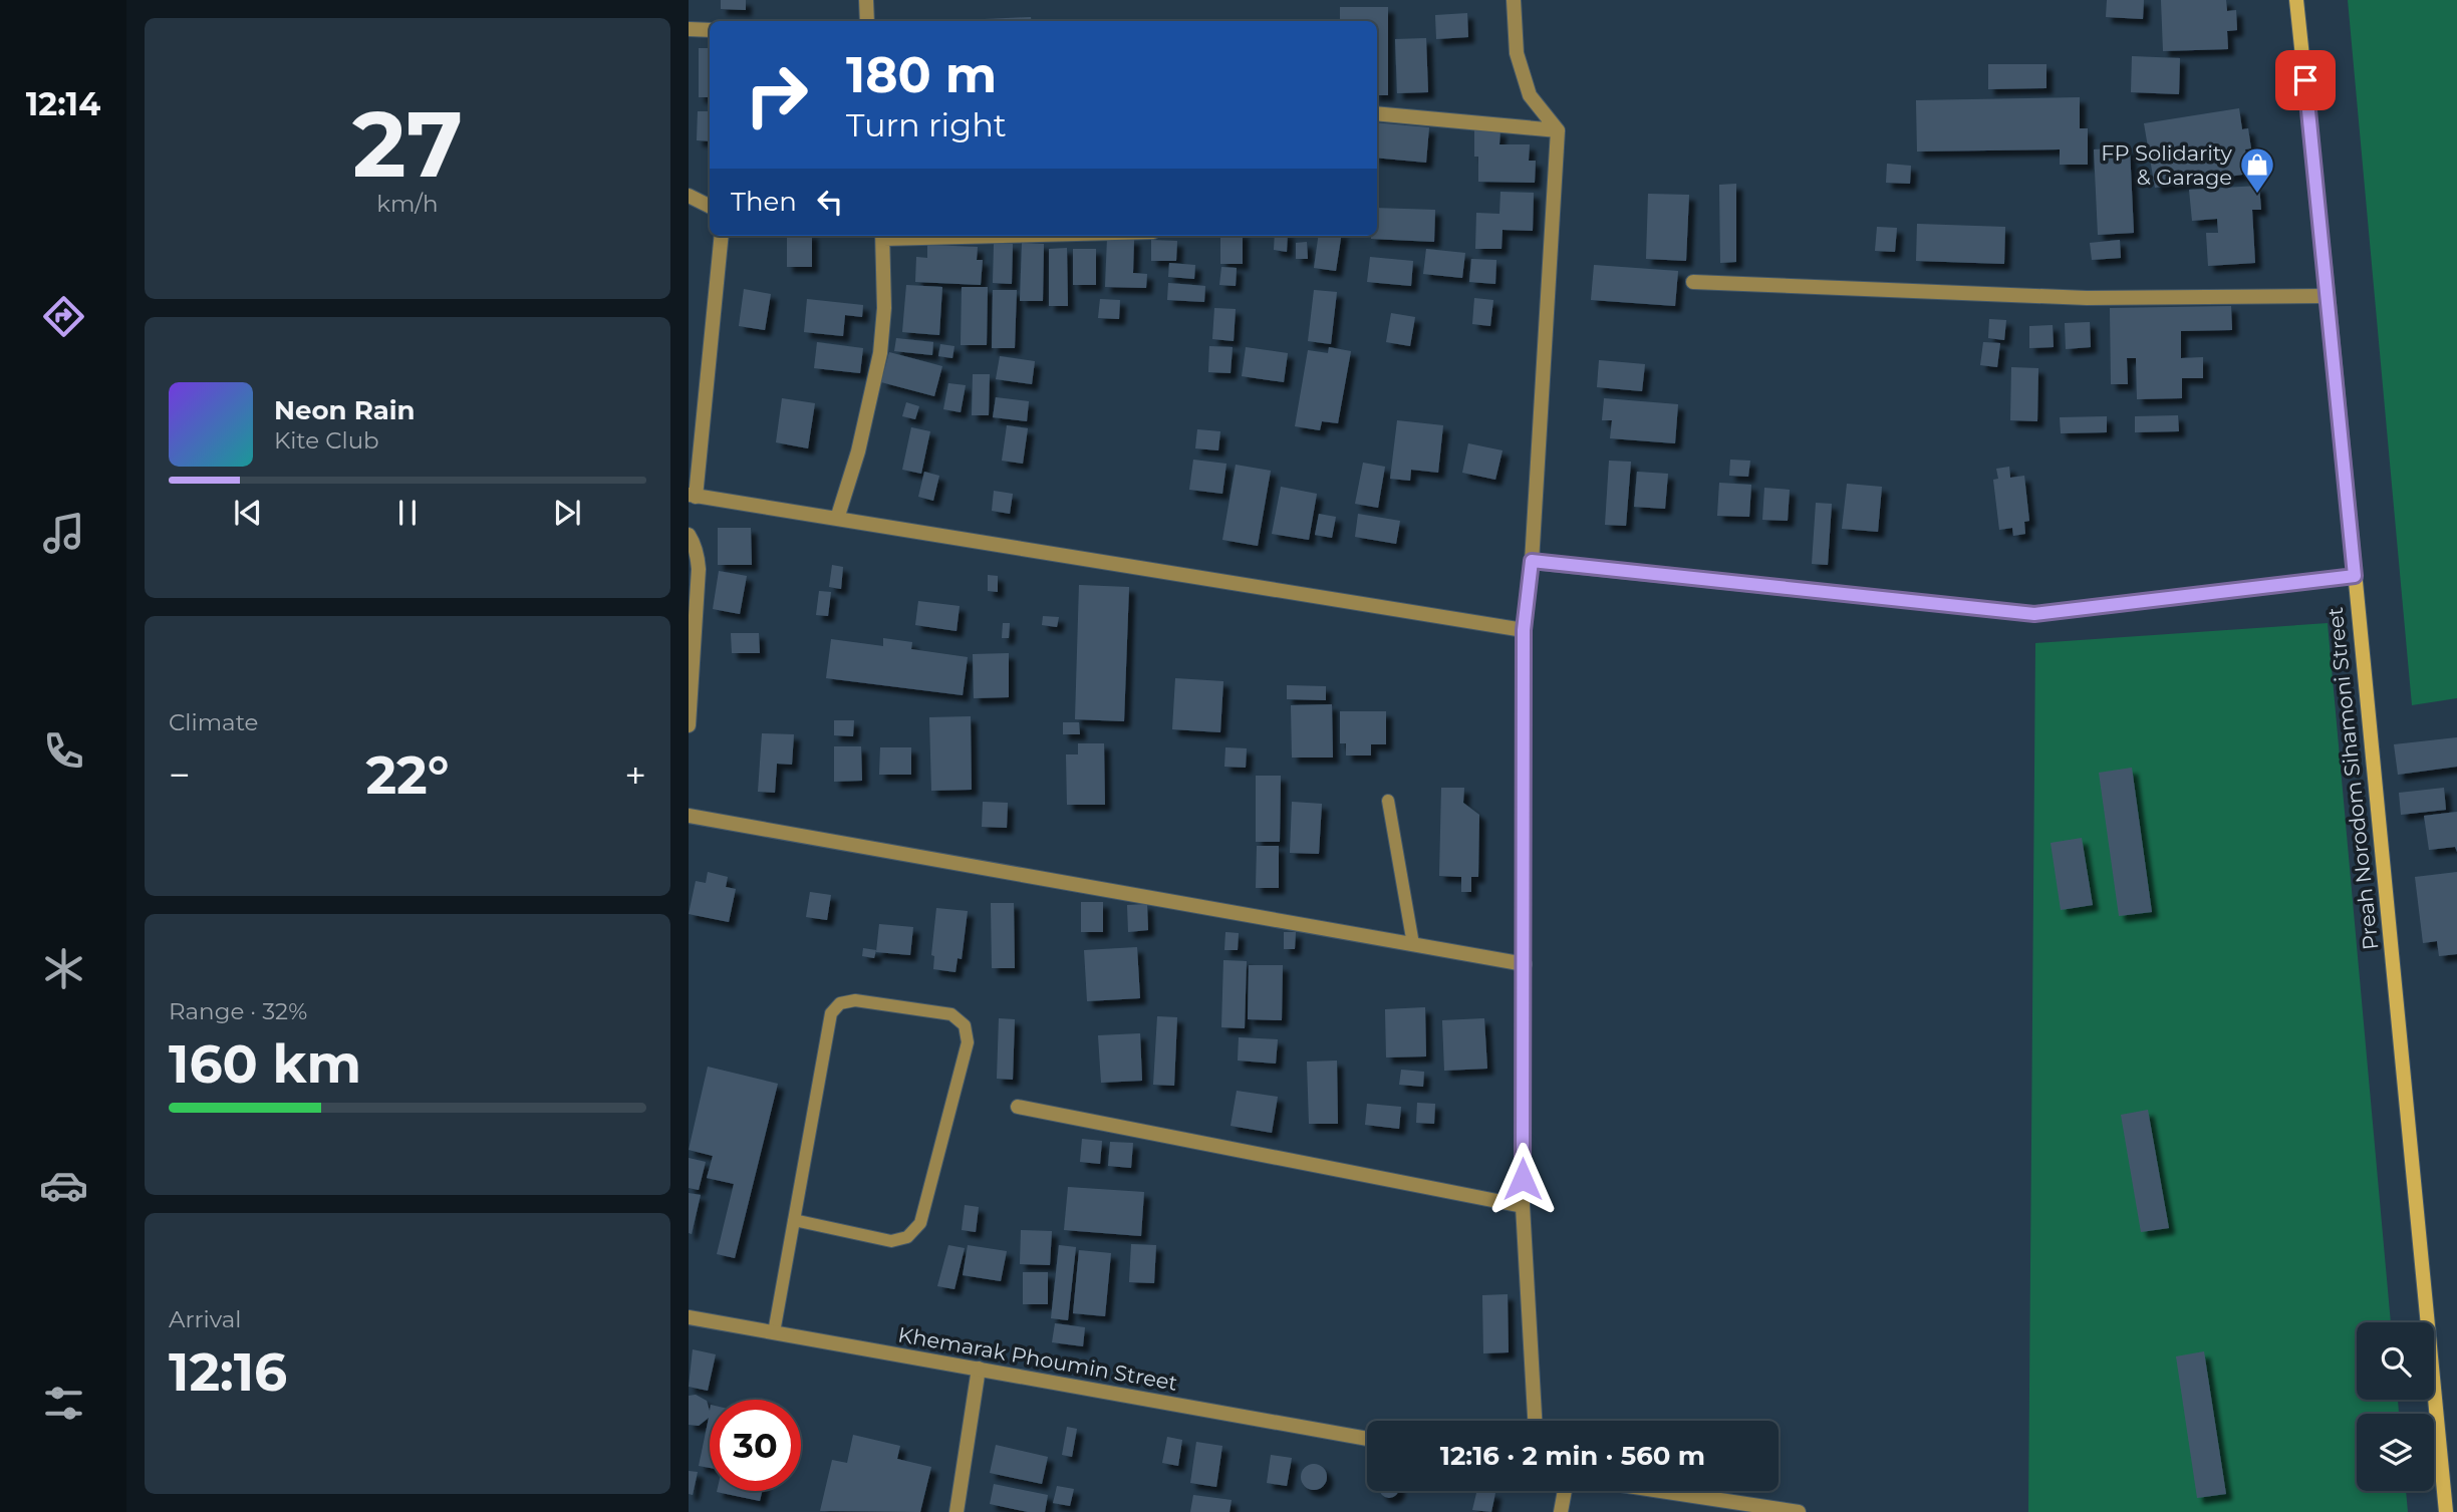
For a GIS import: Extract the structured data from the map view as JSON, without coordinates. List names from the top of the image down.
{
  "streets": {
    "main road": ["Preah Norodom Sihamoni Street"],
    "street": ["Khemarak Phoumin Street"]
  },
  "places": {
    "shop": ["FP Solidarity & Garage"]
  },
  "page": {
    "tabs": "12:14",
    "tile": [
      ["27", "km/h"],
      "Climate",
      ["Range · 32%", "160 km"],
      ["Arrival", "12:16"]
    ],
    "turn": ["180 m", "Turn right"],
    "then": "Then",
    "song": ["Neon Rain", "Kite Club"],
    "heat": ["−", "22°", "+"],
    "limit": "30",
    "trip": "12:16 · 2 min · 560 m"
  }
}
